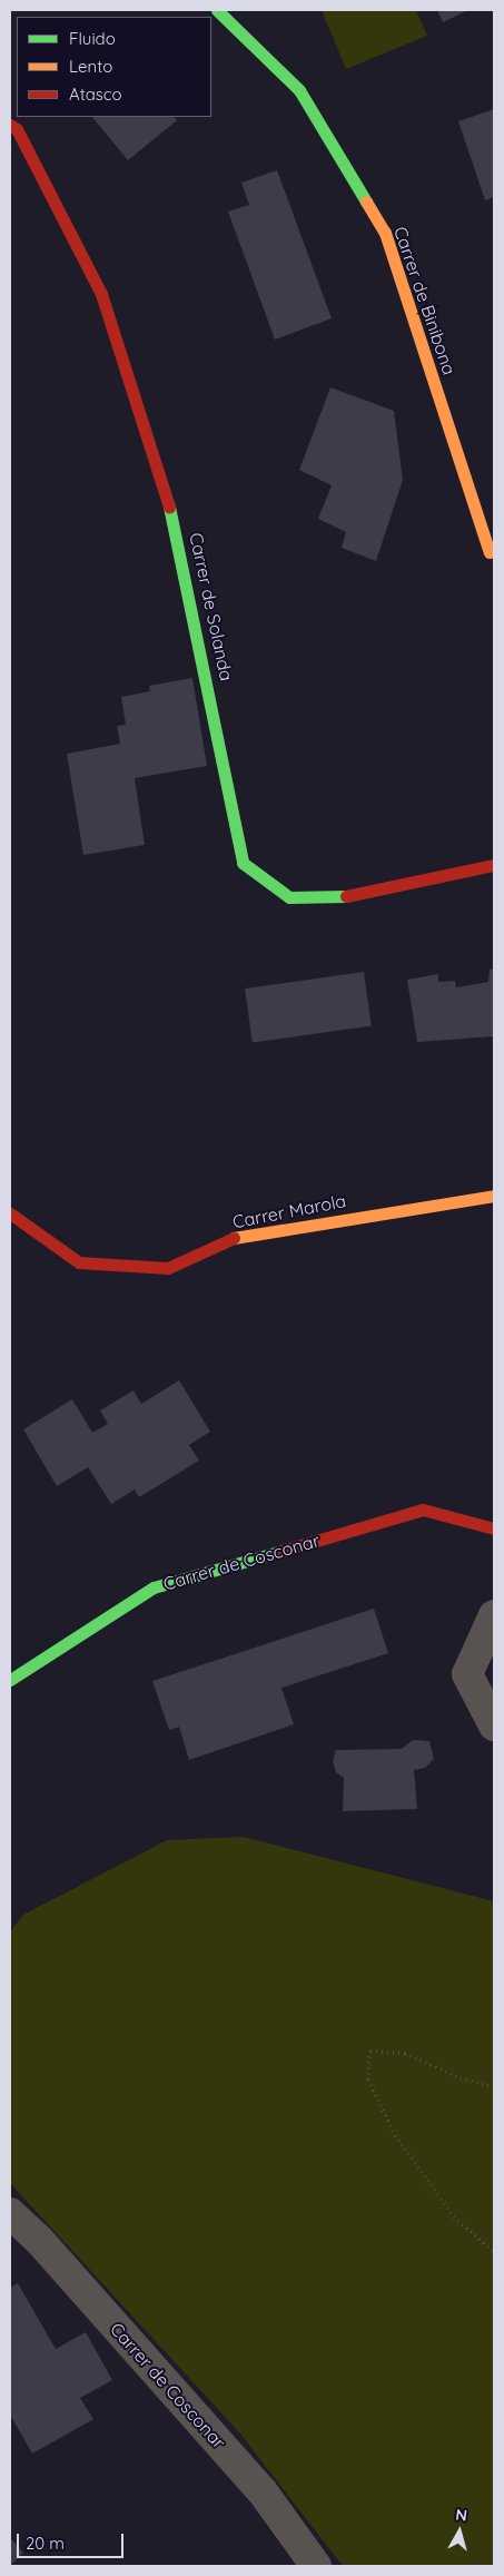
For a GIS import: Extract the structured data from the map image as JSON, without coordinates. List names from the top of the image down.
{
  "streets": {
    "street": [
      "Carrer de Binibona",
      "Carrer de Solanda",
      "Carrer Marola",
      "Carrer de Cosconar"
    ]
  },
  "legend": ["Fluido", "Lento", "Atasco"],
  "scale_bar": "20 m",
  "north": "top"
}
